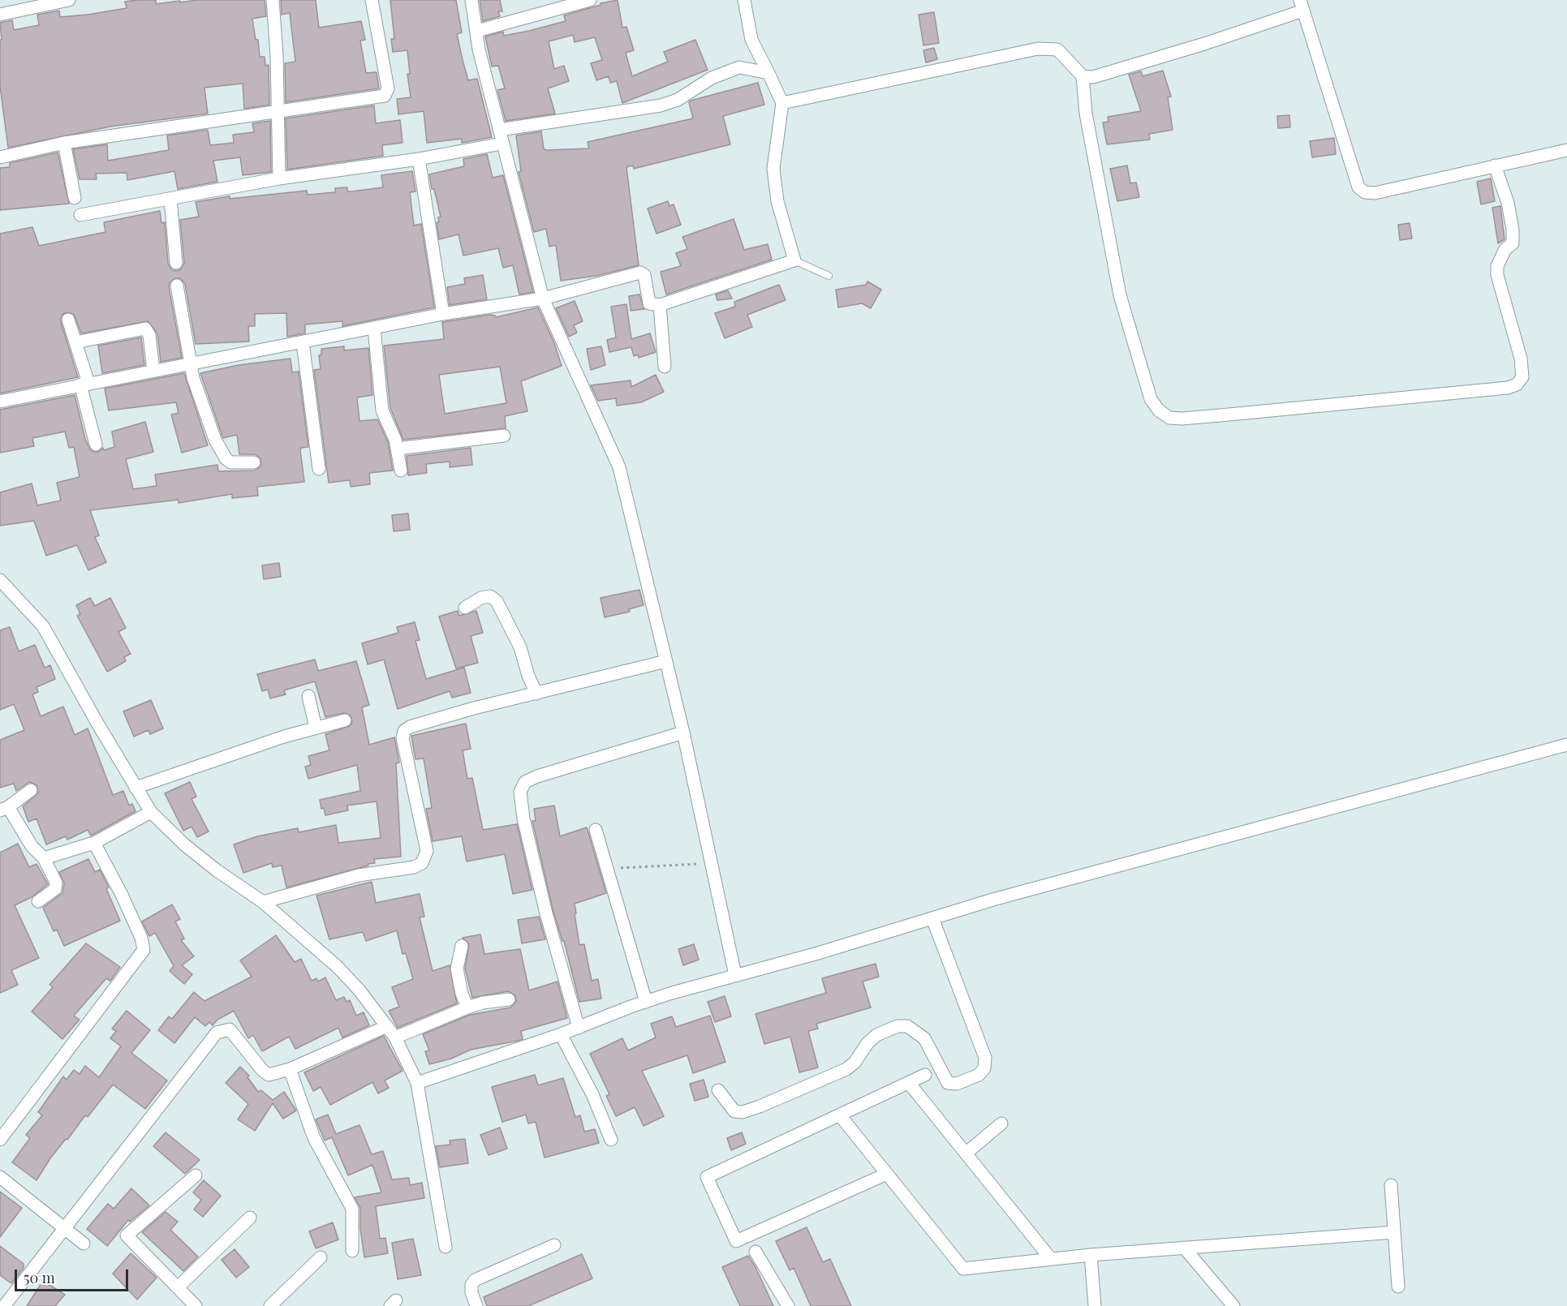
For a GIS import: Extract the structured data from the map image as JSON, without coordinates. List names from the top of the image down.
{
  "scale_bar": "50 m"
}
